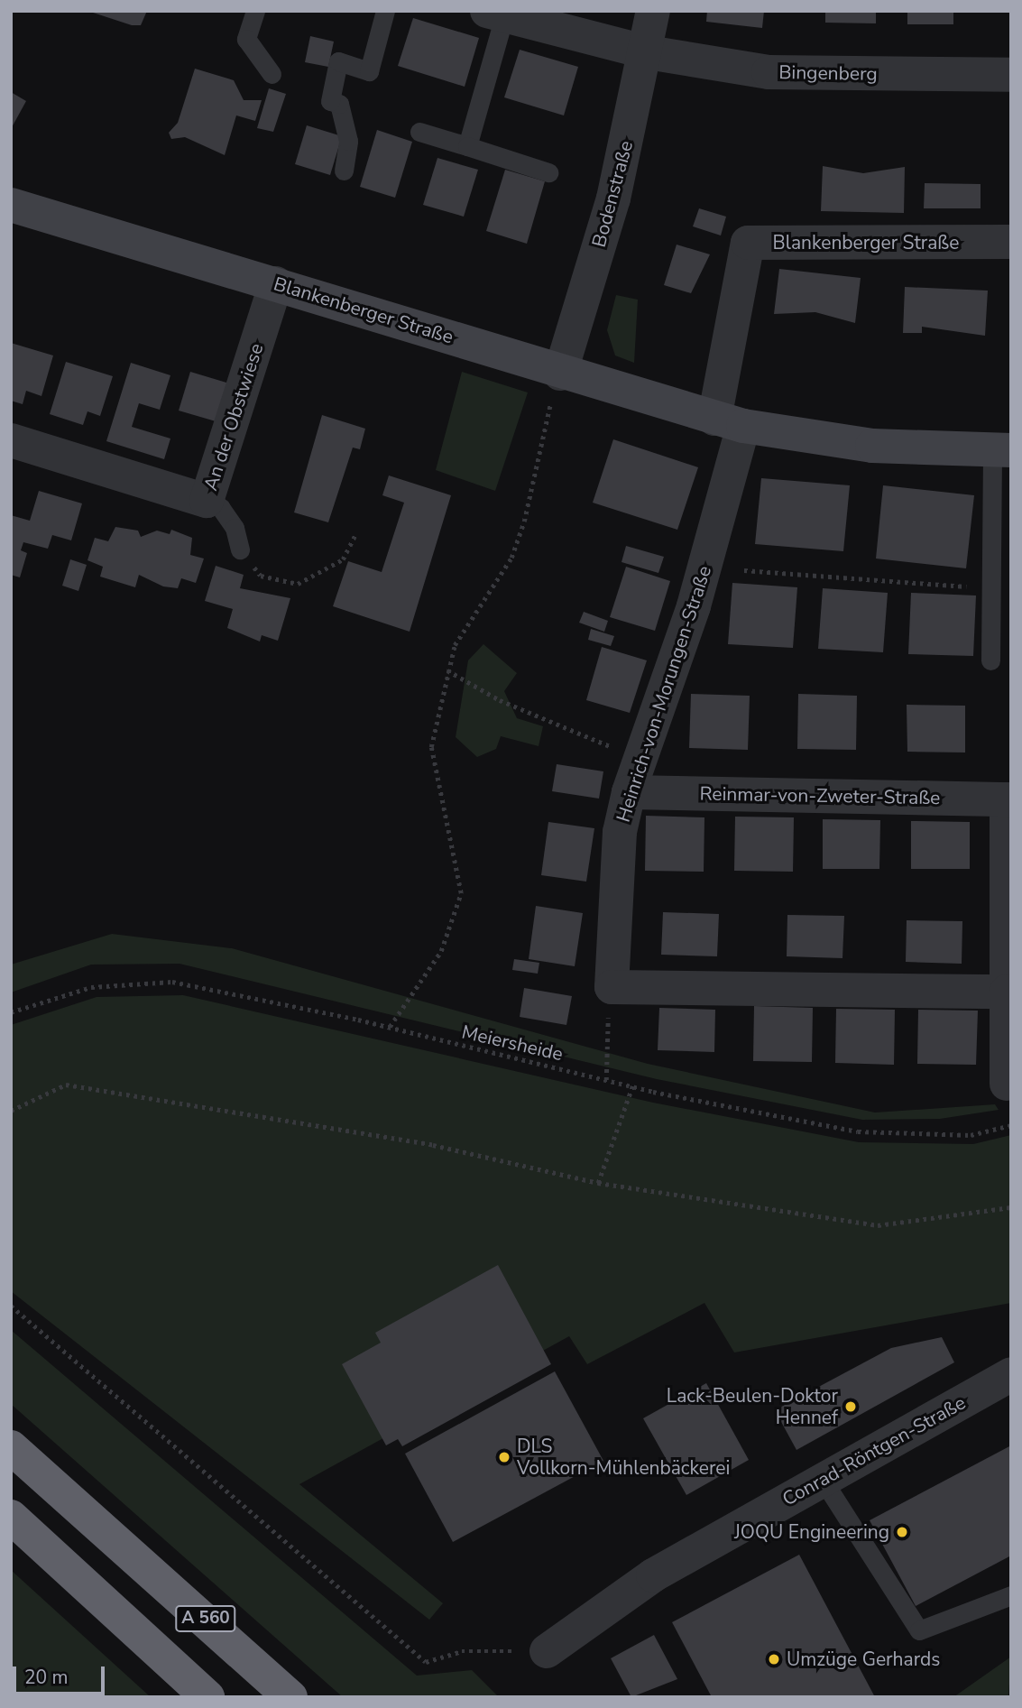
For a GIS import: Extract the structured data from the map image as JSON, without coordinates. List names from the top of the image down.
{
  "streets": {
    "highway": ["A 560"],
    "street": [
      "Bingenberg",
      "Bodenstraße",
      "Blankenberger Straße",
      "An der Obstwiese",
      "Heinrich-von-Morungen-Straße",
      "Reinmar-von-Zweter-Straße",
      "Conrad-Röntgen-Straße"
    ],
    "path": ["Meiersheide"]
  },
  "crossings": [
    ["Bingenberg", "Bodenstraße"],
    ["Bodenstraße", "Blankenberger Straße"],
    ["Blankenberger Straße", "An der Obstwiese"],
    ["Blankenberger Straße", "Heinrich-von-Morungen-Straße"],
    ["Heinrich-von-Morungen-Straße", "Reinmar-von-Zweter-Straße"]
  ],
  "places": [
    "Lack-Beulen-Doktor Hennef",
    "DLS Vollkorn-Mühlenbäckerei",
    "JOQU Engineering",
    "Umzüge Gerhards"
  ],
  "scale_bar": "20 m"
}
